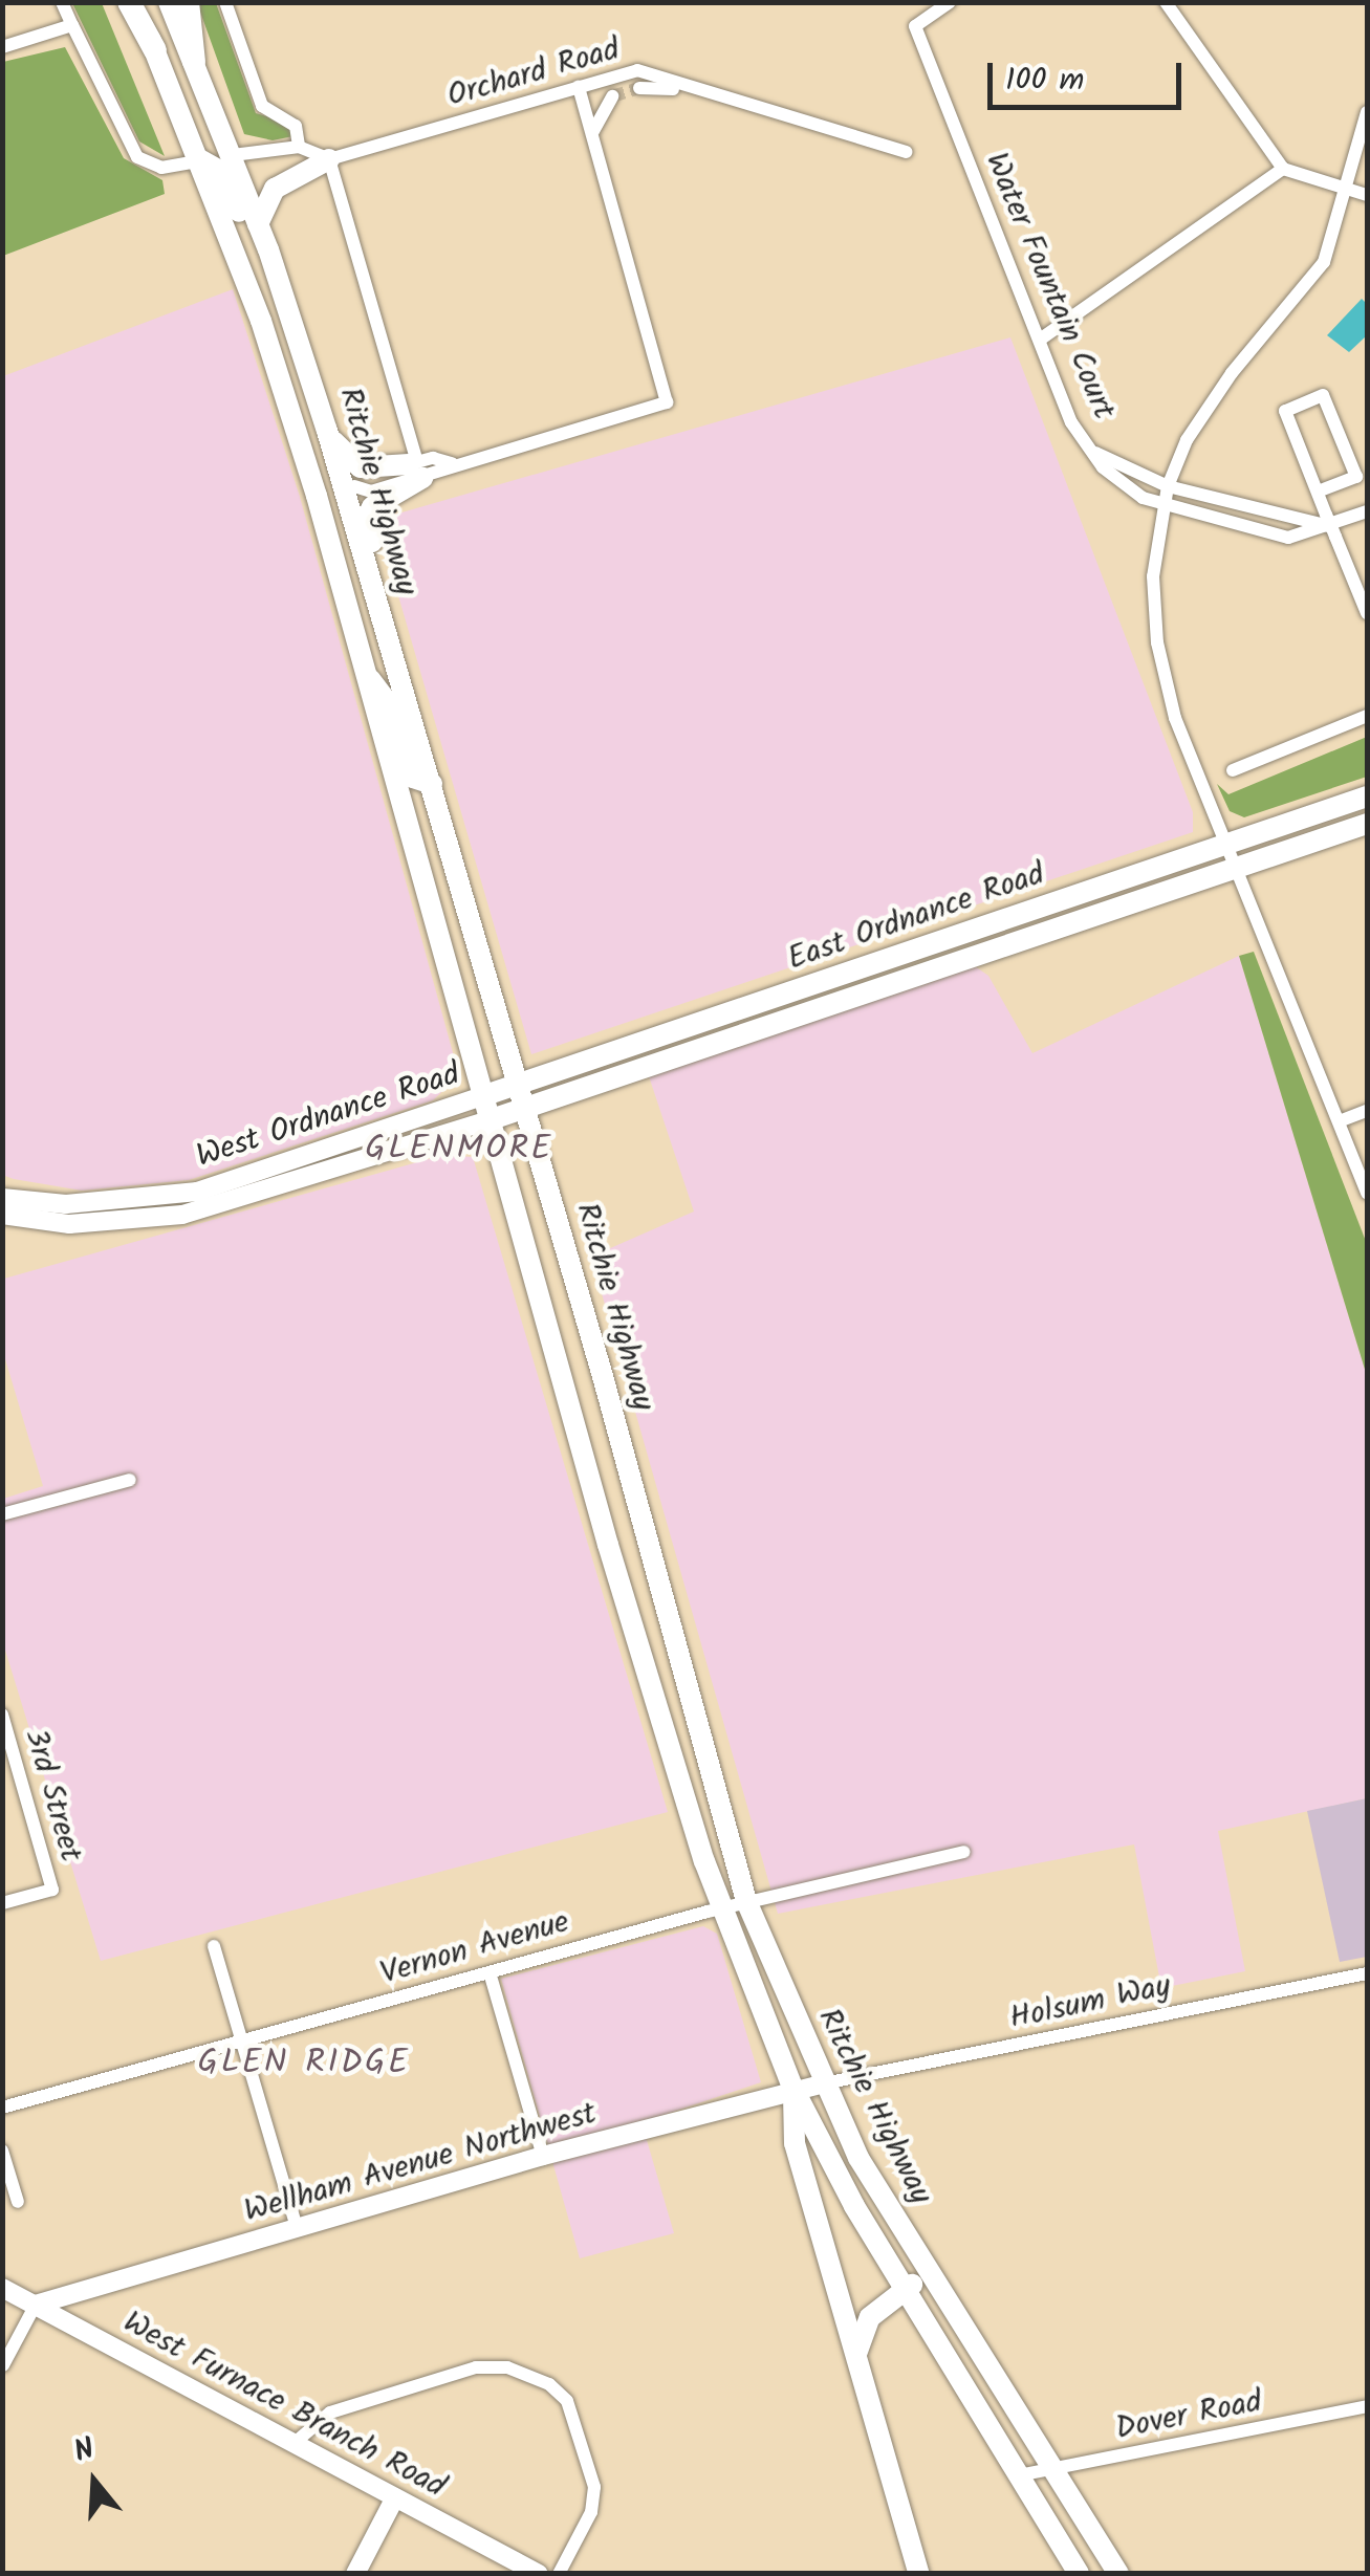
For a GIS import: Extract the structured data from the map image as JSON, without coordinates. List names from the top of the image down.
{
  "streets": {
    "main road": ["Ritchie Highway", "East Ordnance Road"],
    "street": [
      "Orchard Road",
      "Water Fountain Court",
      "West Ordnance Road",
      "3rd Street",
      "Vernon Avenue",
      "Holsum Way",
      "Wellham Avenue Northwest",
      "West Furnace Branch Road",
      "Dover Road"
    ]
  },
  "crossings": [
    ["Ritchie Highway", "East Ordnance Road"],
    ["Ritchie Highway", "West Ordnance Road"],
    ["Ritchie Highway", "Vernon Avenue"],
    ["Ritchie Highway", "Holsum Way"],
    ["Ritchie Highway", "Wellham Avenue Northwest"],
    ["Ritchie Highway", "Dover Road"],
    ["East Ordnance Road", "West Ordnance Road"],
    ["Holsum Way", "Wellham Avenue Northwest"],
    ["Wellham Avenue Northwest", "West Furnace Branch Road"]
  ],
  "districts": ["GLENMORE", "GLEN RIDGE"],
  "scale_bar": "100 m",
  "north": "top"
}
